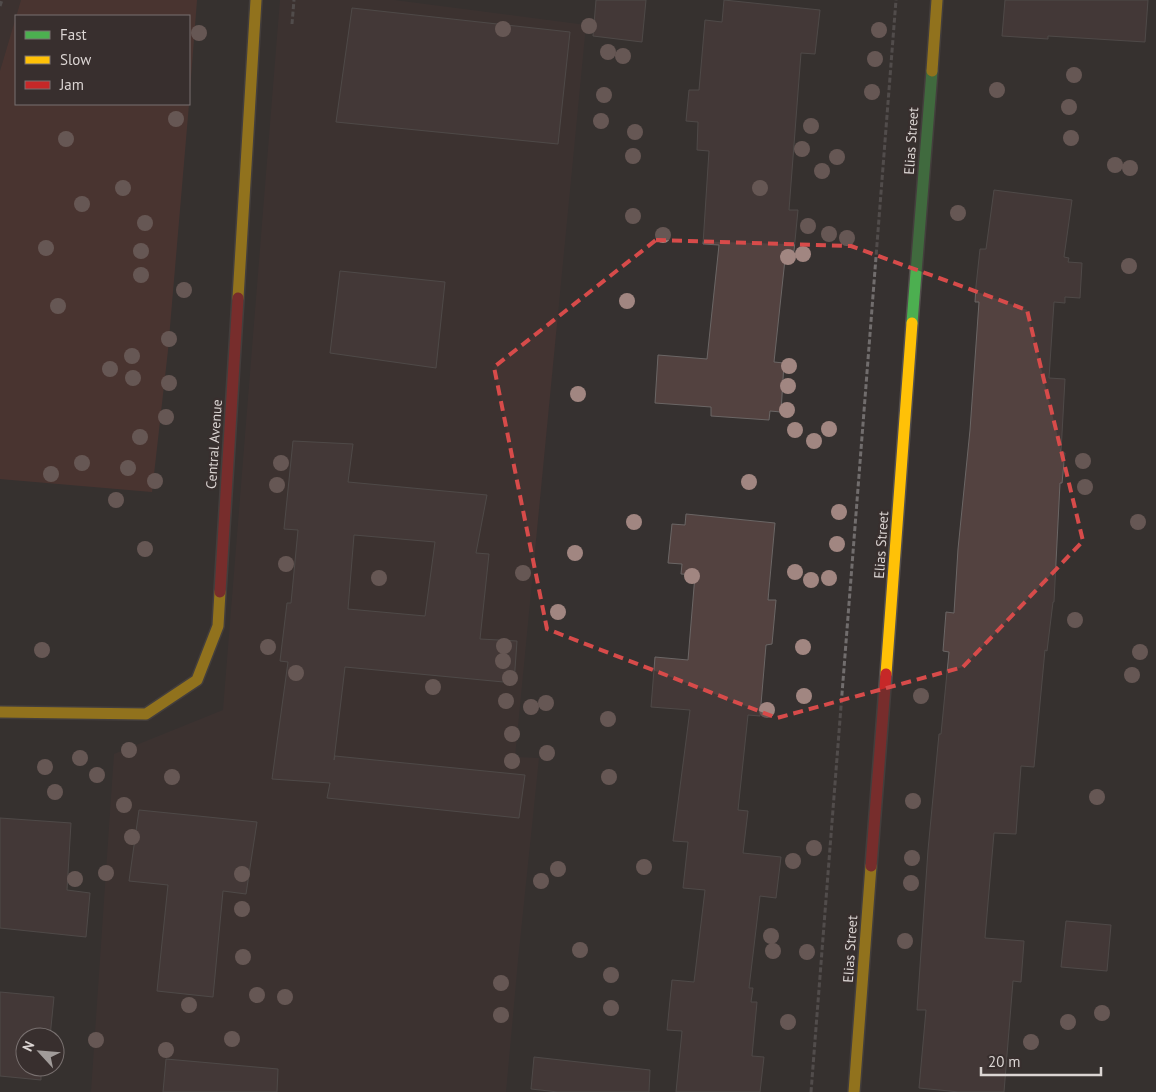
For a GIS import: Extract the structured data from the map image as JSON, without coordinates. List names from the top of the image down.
{
  "streets": {
    "street": ["Elias Street", "Central Avenue"]
  },
  "legend": ["Fast", "Slow", "Jam"],
  "scale_bar": "20 m",
  "north": "top left"
}
